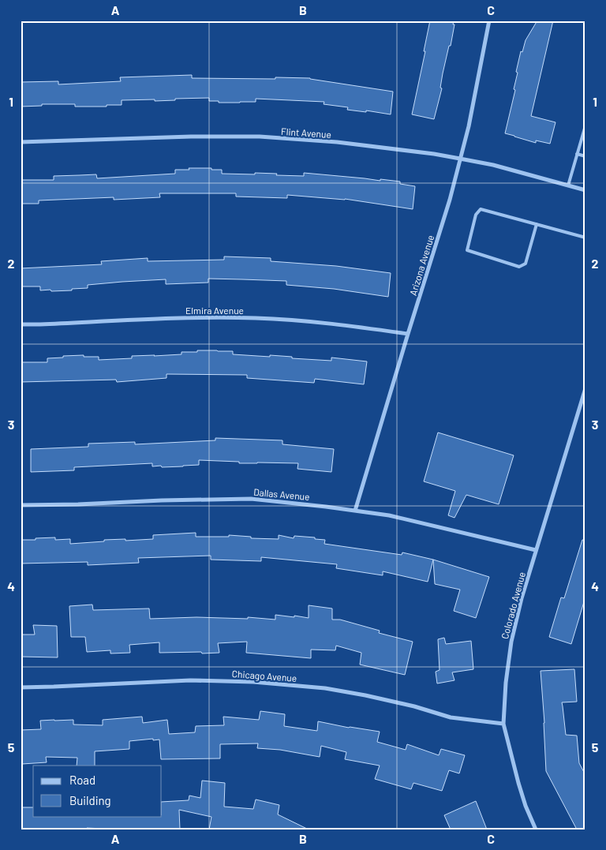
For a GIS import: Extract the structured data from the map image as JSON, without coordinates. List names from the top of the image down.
{
  "streets": {
    "street": [
      "Flint Avenue",
      "Arizona Avenue",
      "Elmira Avenue",
      "Dallas Avenue",
      "Colorado Avenue",
      "Chicago Avenue"
    ]
  },
  "crossings": [
    ["Flint Avenue", "Arizona Avenue"],
    ["Arizona Avenue", "Elmira Avenue"],
    ["Arizona Avenue", "Dallas Avenue"],
    ["Dallas Avenue", "Colorado Avenue"],
    ["Colorado Avenue", "Chicago Avenue"]
  ],
  "legend": ["Road", "Building"],
  "grid": {
    "columns": ["A", "B", "C"],
    "rows": [
      "1",
      "2",
      "3",
      "4",
      "5"
    ]
  }
}
